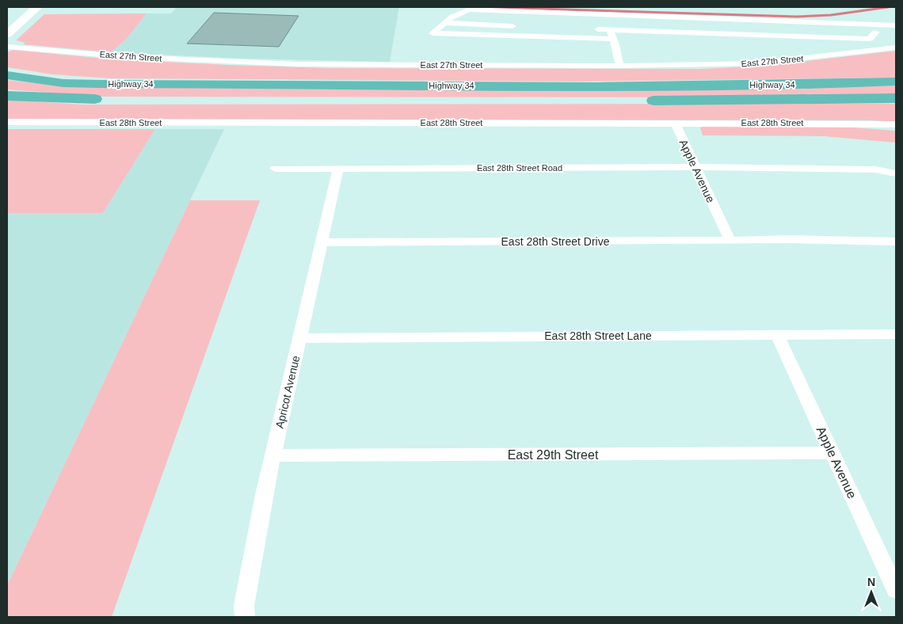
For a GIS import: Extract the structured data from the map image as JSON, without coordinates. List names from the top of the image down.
{
  "streets": {
    "highway": ["Highway 34"],
    "street": [
      "East 27th Street",
      "East 28th Street",
      "East 28th Street Road",
      "Apple Avenue",
      "East 28th Street Drive",
      "East 28th Street Lane",
      "Apricot Avenue",
      "East 29th Street"
    ]
  },
  "crossings": [
    ["East 28th Street", "Apple Avenue"],
    ["East 28th Street Road", "Apple Avenue"],
    ["East 28th Street Road", "Apricot Avenue"],
    ["Apple Avenue", "East 28th Street Drive"],
    ["Apple Avenue", "East 28th Street Lane"],
    ["Apple Avenue", "East 29th Street"],
    ["East 28th Street Drive", "Apricot Avenue"],
    ["East 28th Street Lane", "Apricot Avenue"],
    ["Apricot Avenue", "East 29th Street"]
  ],
  "north": "top"
}
